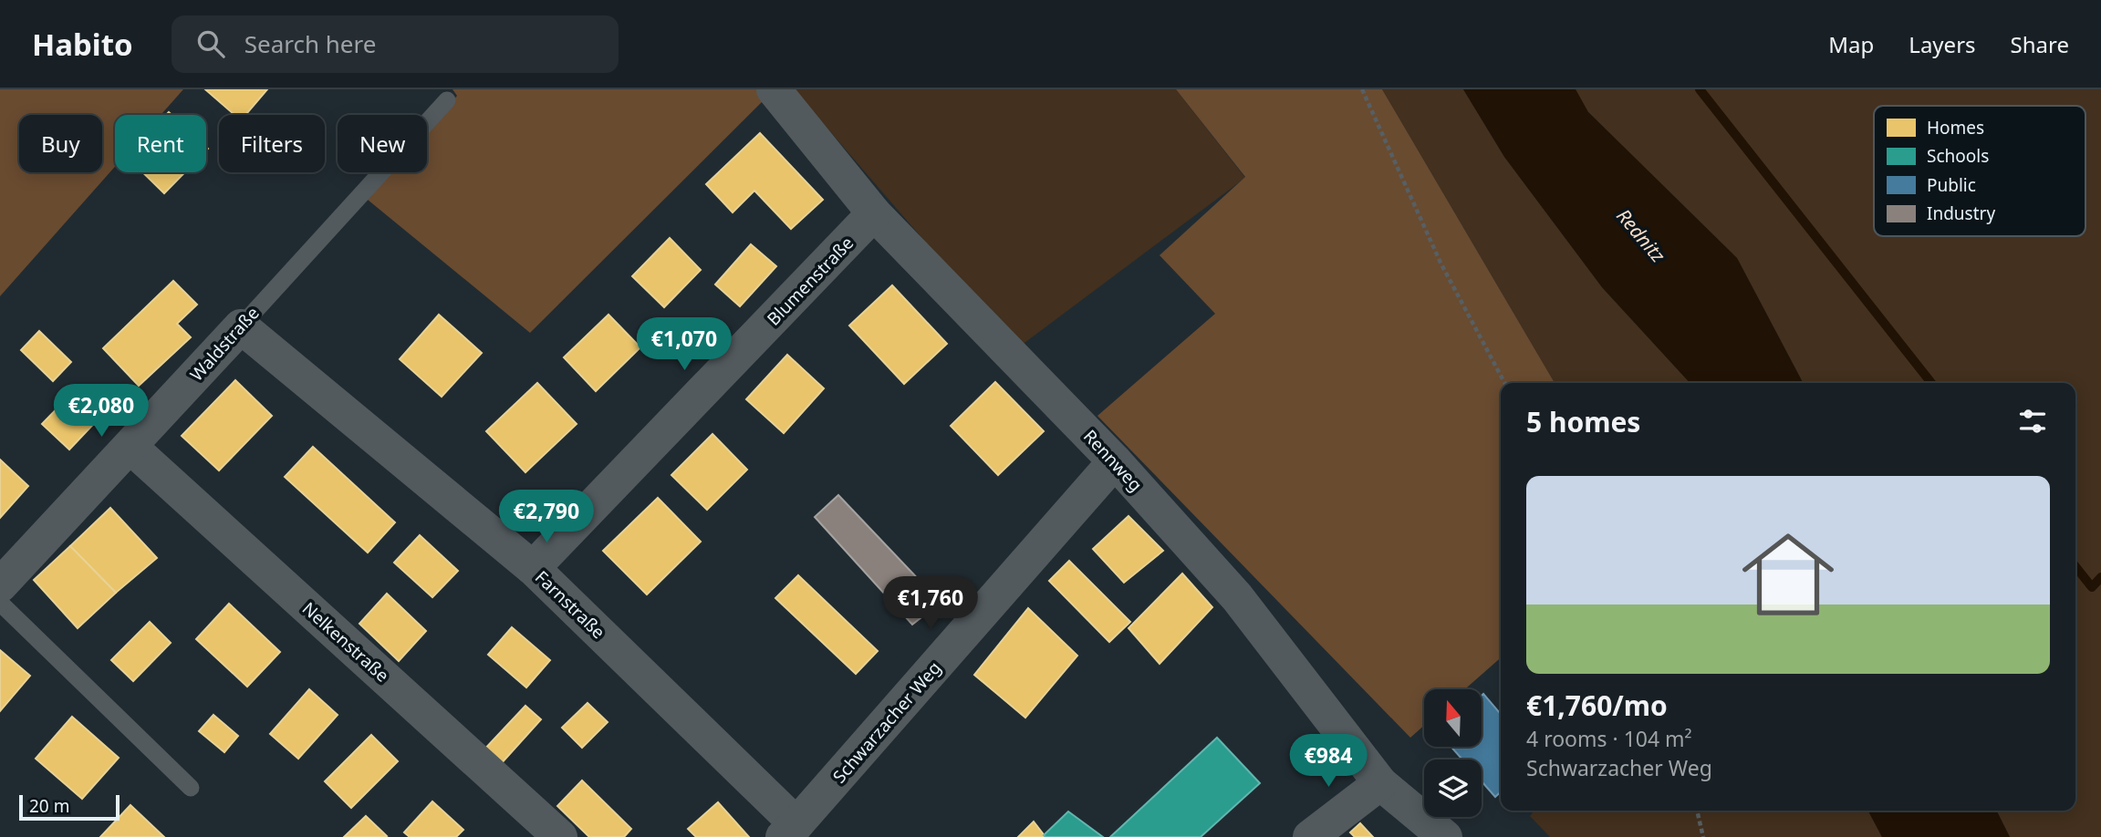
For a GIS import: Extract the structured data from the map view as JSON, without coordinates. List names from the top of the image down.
{
  "streets": {
    "street": [
      "Blumenstraße",
      "Waldstraße",
      "Rennweg",
      "Farnstraße",
      "Nelkenstraße",
      "Schwarzacher Weg"
    ]
  },
  "crossings": [
    ["Blumenstraße", "Rennweg"],
    ["Blumenstraße", "Farnstraße"],
    ["Waldstraße", "Farnstraße"],
    ["Waldstraße", "Nelkenstraße"],
    ["Rennweg", "Schwarzacher Weg"],
    ["Farnstraße", "Schwarzacher Weg"]
  ],
  "water": ["Rednitz"],
  "legend": [
    "Homes",
    "Schools",
    "Public",
    "Industry"
  ],
  "scale_bar": "20 m",
  "north": "top",
  "page": {
    "header": "Habito",
    "search": "Search here",
    "nav": ["Map", "Layers", "Share"],
    "chip": [
      "Buy",
      "Rent",
      "Filters",
      "New"
    ],
    "price": [
      "€1,070",
      "€2,080",
      "€2,790",
      "€1,760",
      "€984"
    ],
    "heading": "5 homes",
    "list": [
      {
        "name": "€1,760/mo",
        "note": "4 rooms · 104 m² · Schwarzacher Weg"
      }
    ],
    "scale": "20 m"
  }
}
